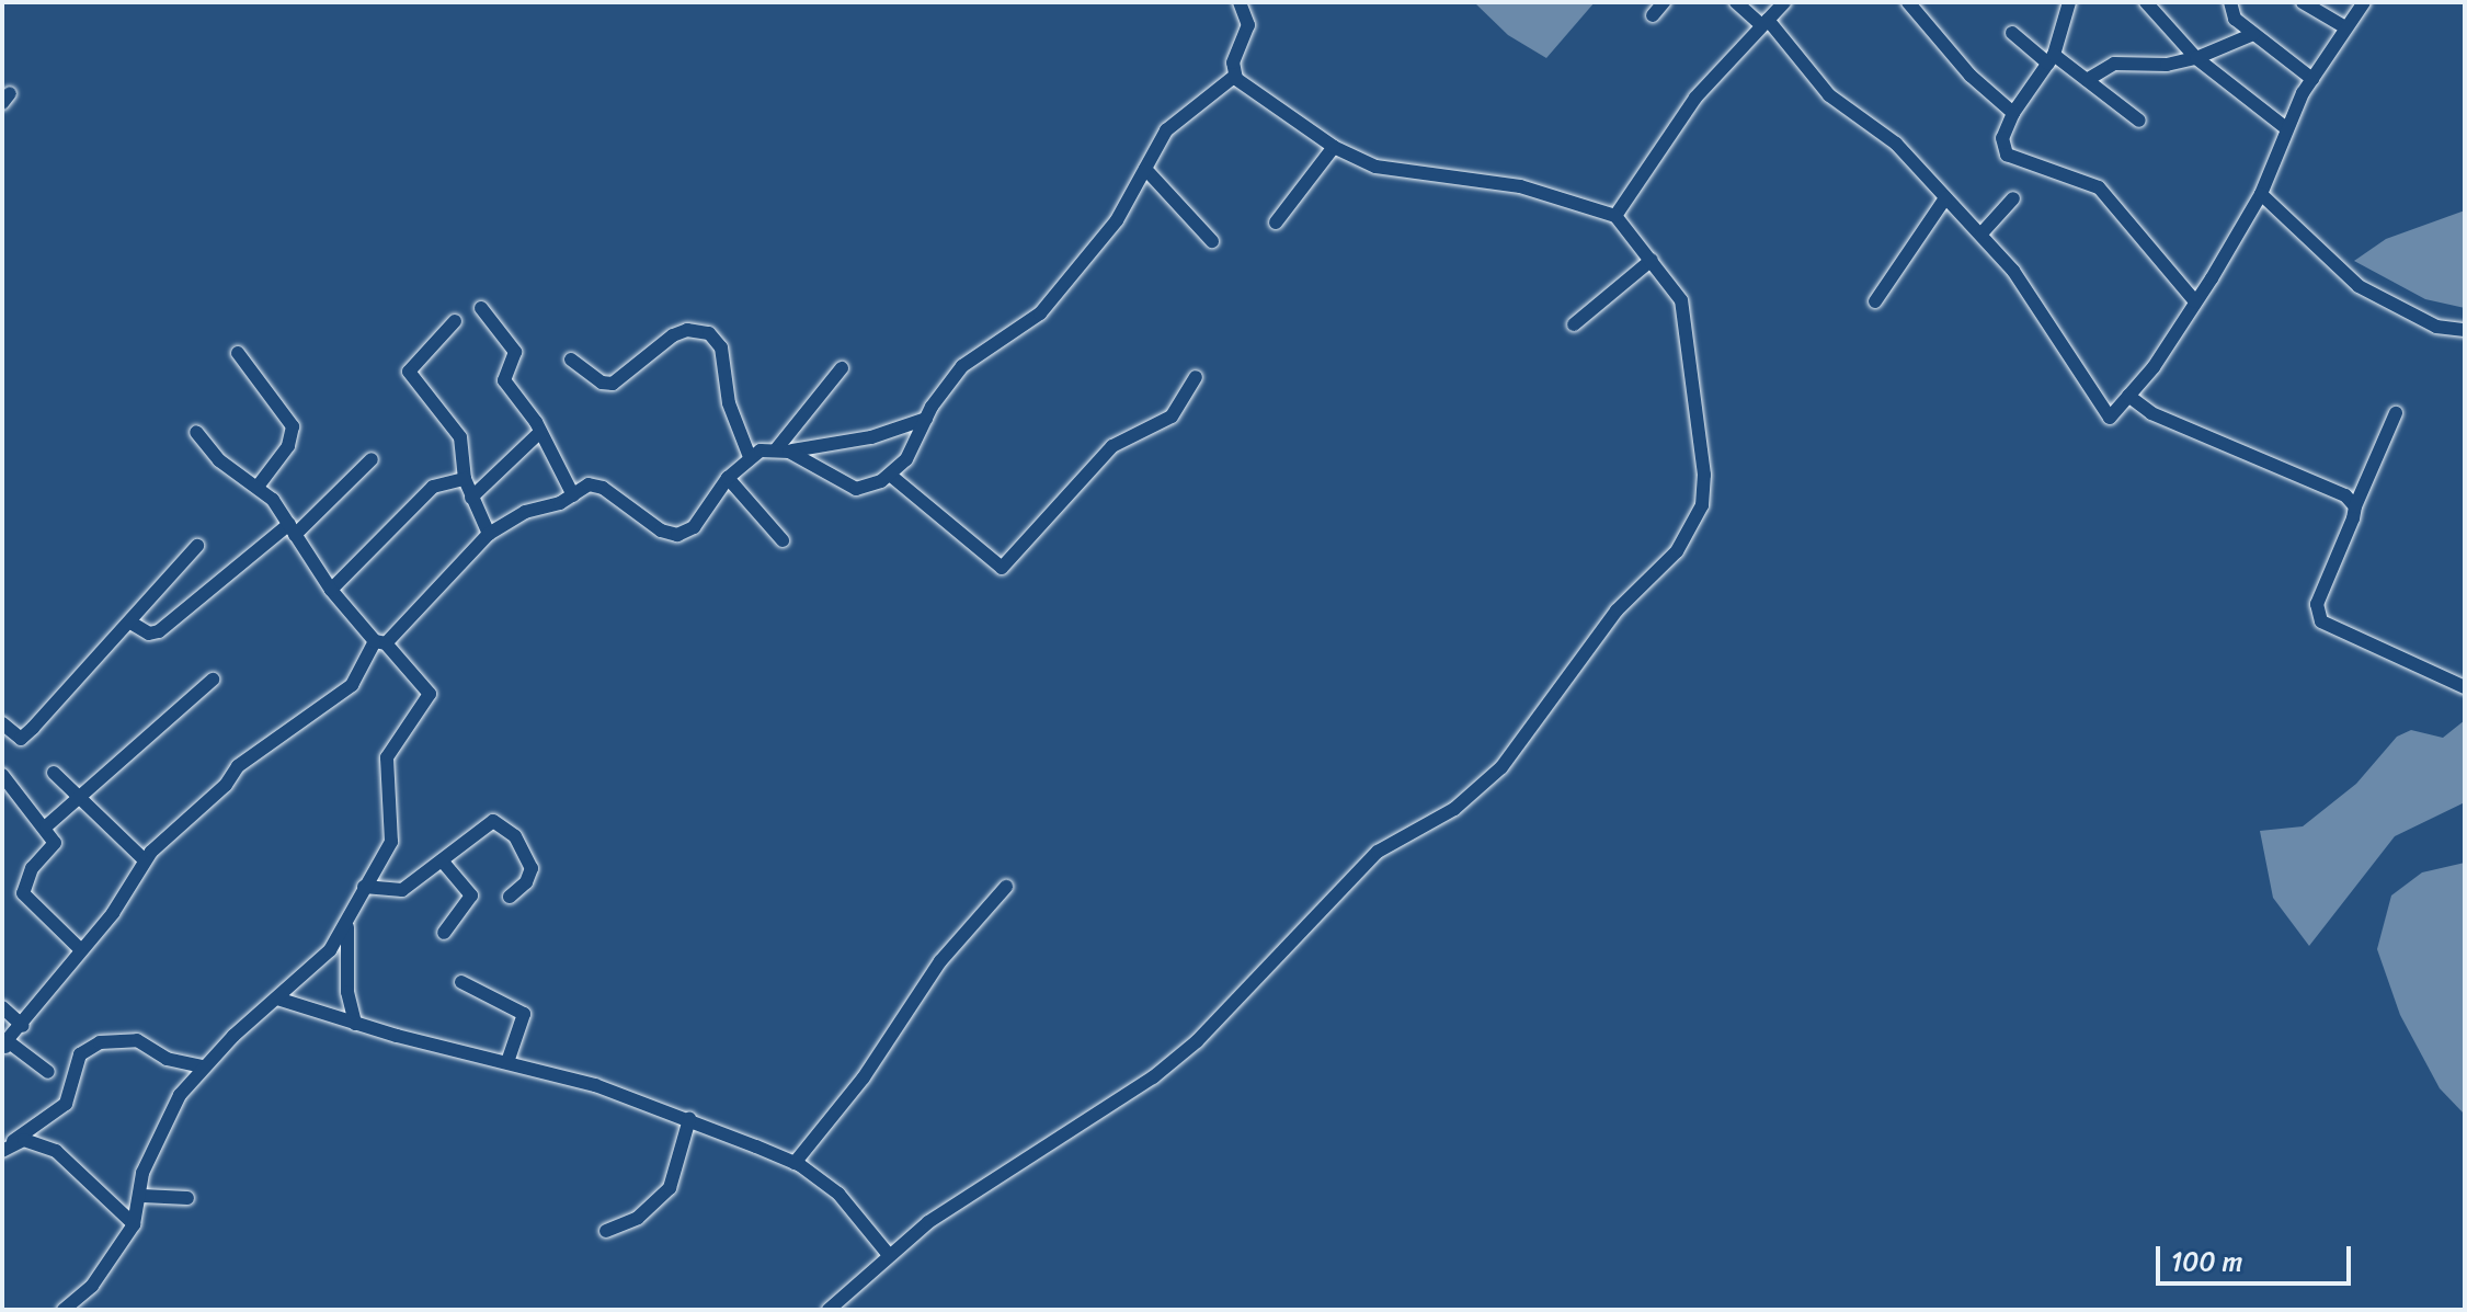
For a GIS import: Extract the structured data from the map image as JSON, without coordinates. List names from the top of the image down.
{
  "scale_bar": "100 m"
}
